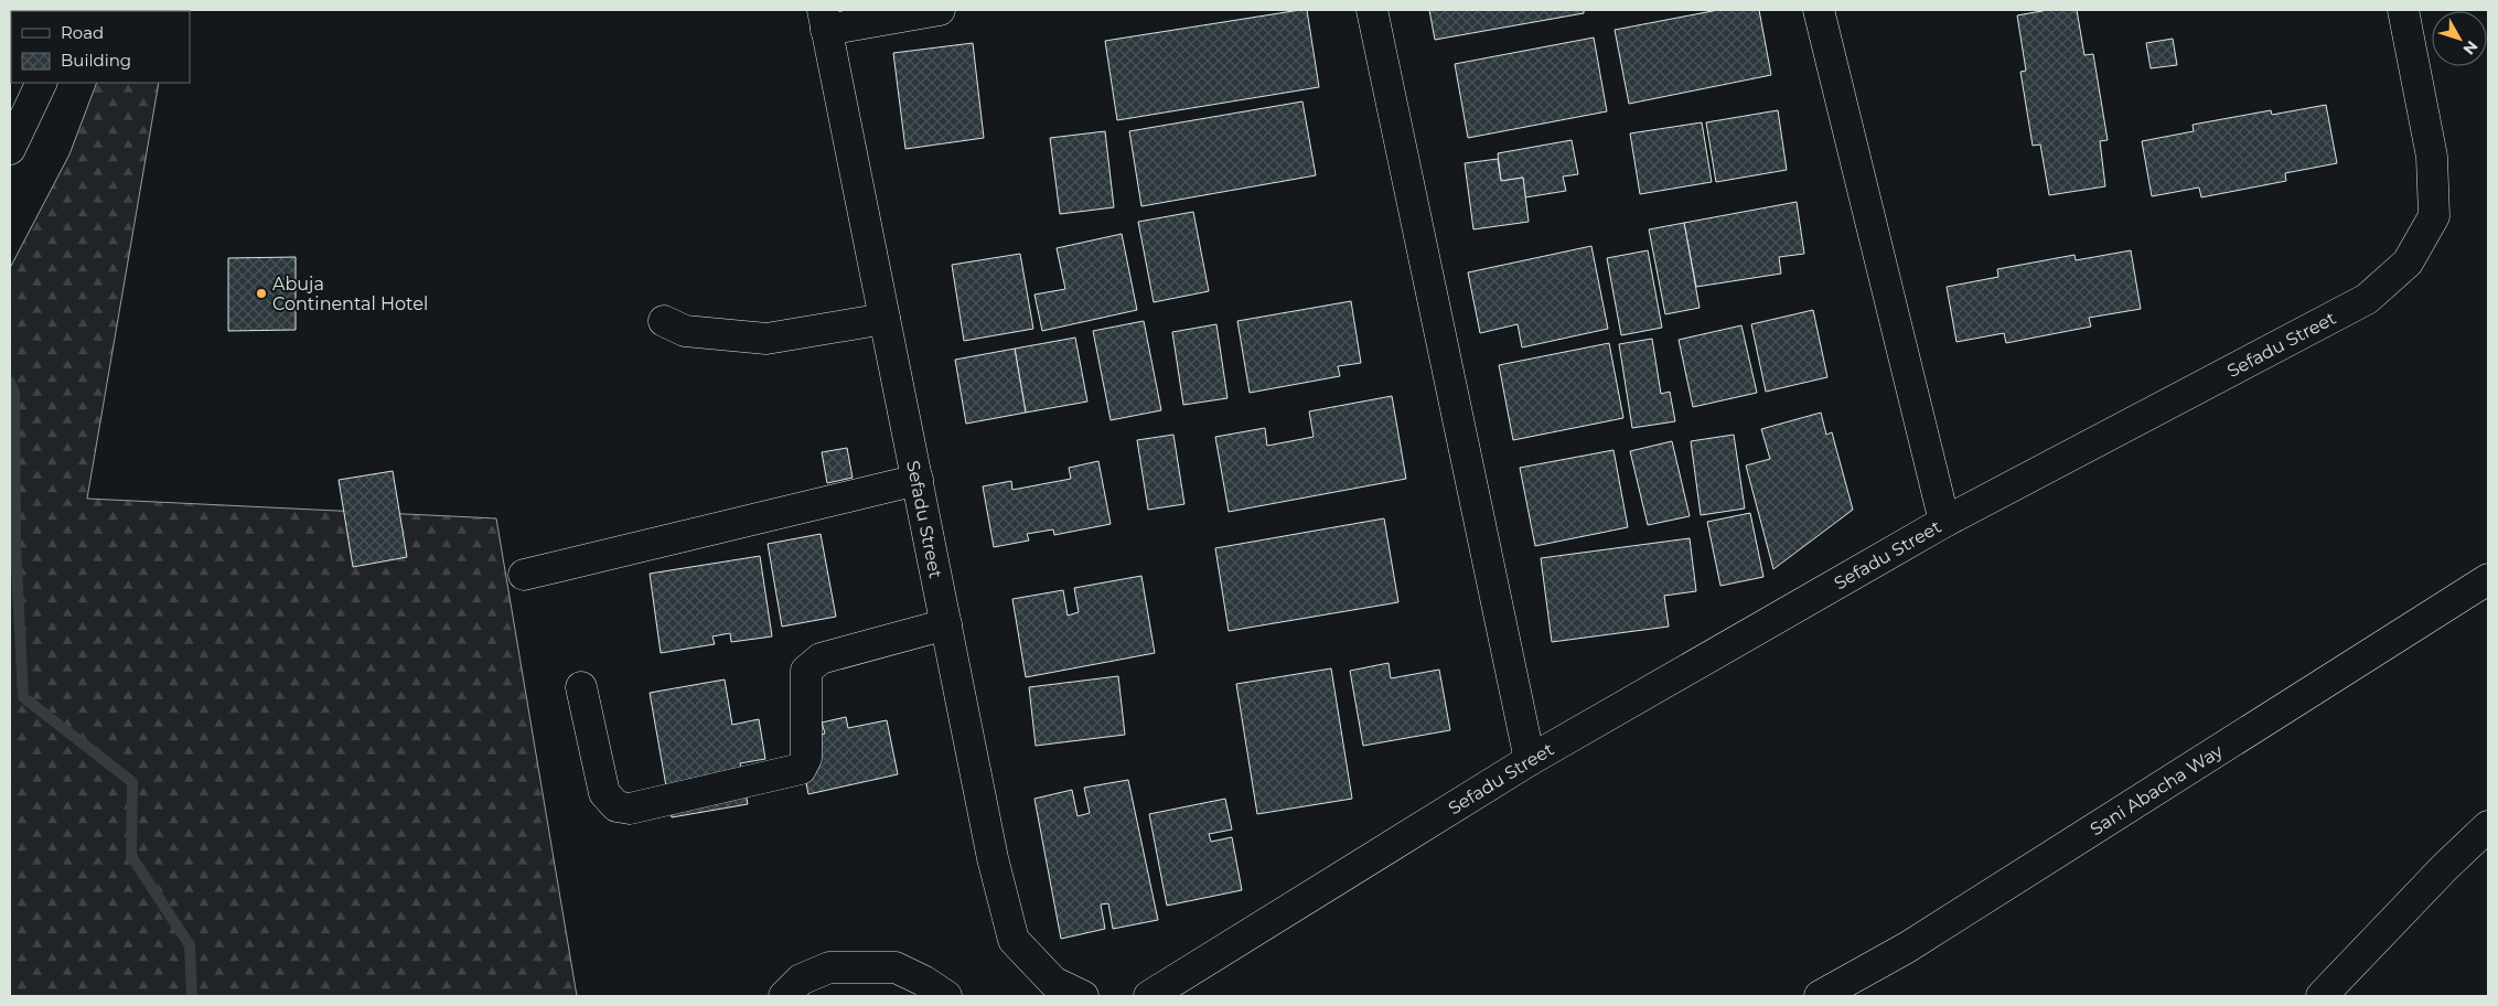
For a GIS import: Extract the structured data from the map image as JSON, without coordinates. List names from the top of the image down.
{
  "streets": {
    "main road": ["Sefadu Street", "Sani Abacha Way"]
  },
  "places": ["Abuja Continental Hotel"],
  "legend": ["Road", "Building"],
  "north": "bottom right"
}
